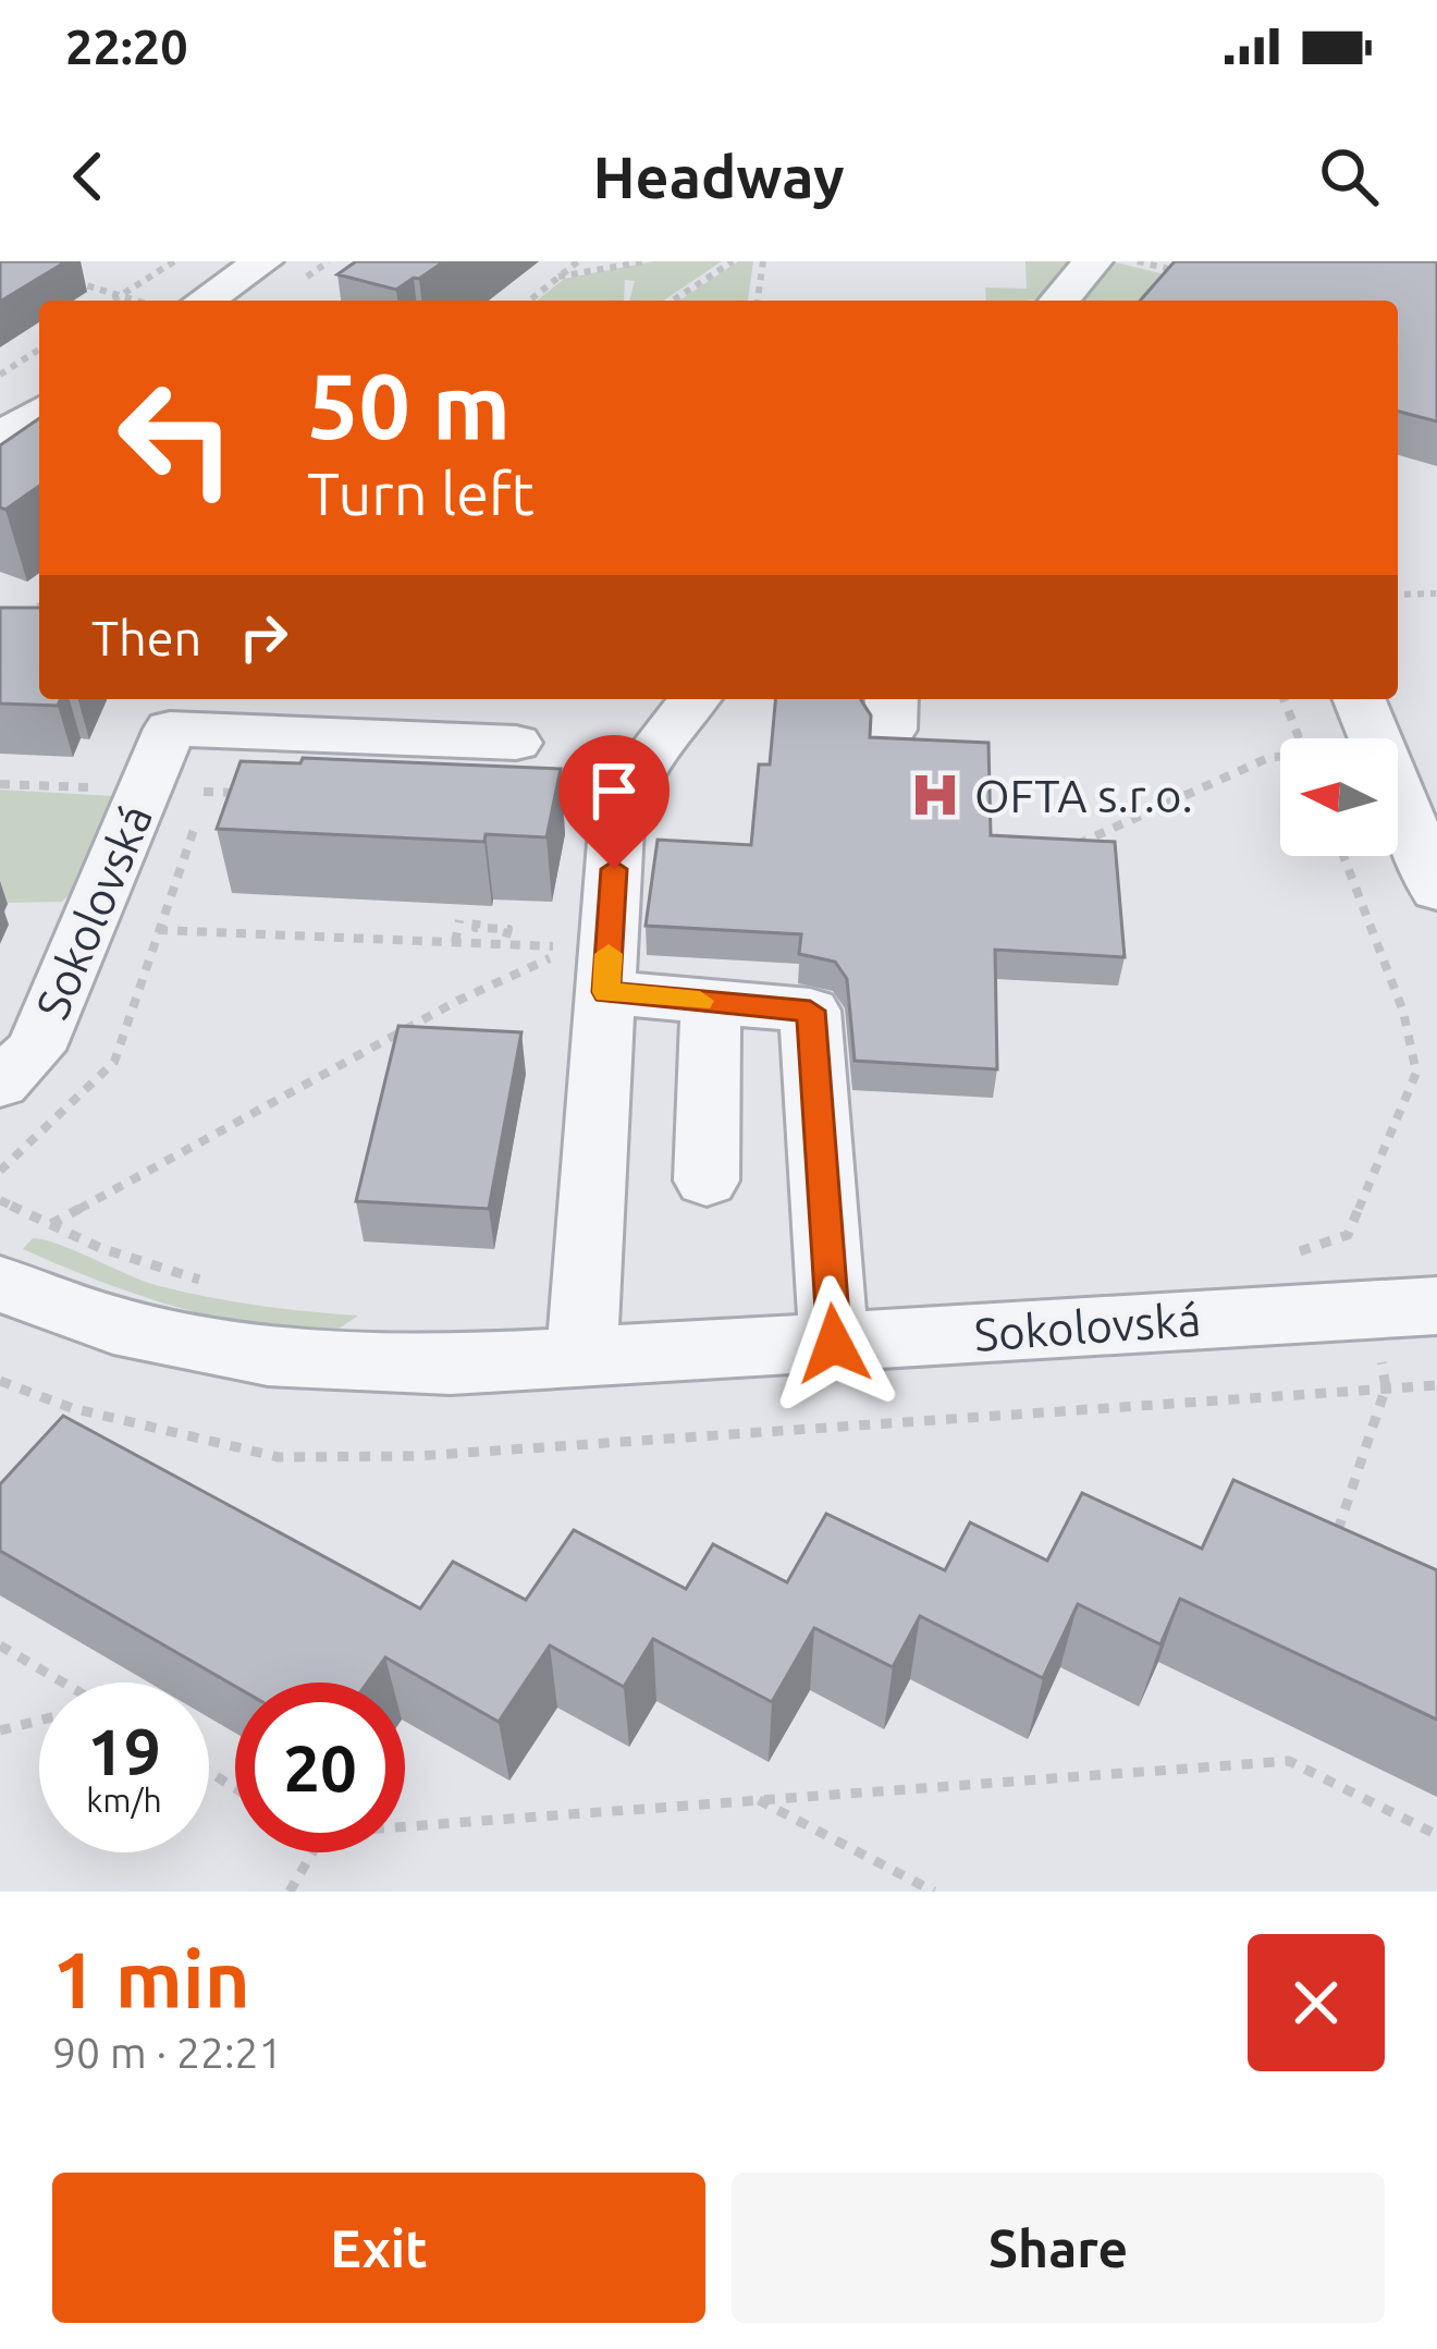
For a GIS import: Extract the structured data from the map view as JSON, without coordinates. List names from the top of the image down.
{
  "streets": {
    "street": ["Sokolovská"]
  },
  "places": {
    "hospital": ["OFTA s.r.o."]
  },
  "north": "left",
  "page": {
    "status": "22:20",
    "header": "Headway",
    "turn": ["50 m", "Turn left"],
    "then": "Then",
    "speed": "19 km/h",
    "limit": "20",
    "heading": ["1 min", "90 m · 22:21"],
    "buttons": ["Exit", "Share"]
  }
}
